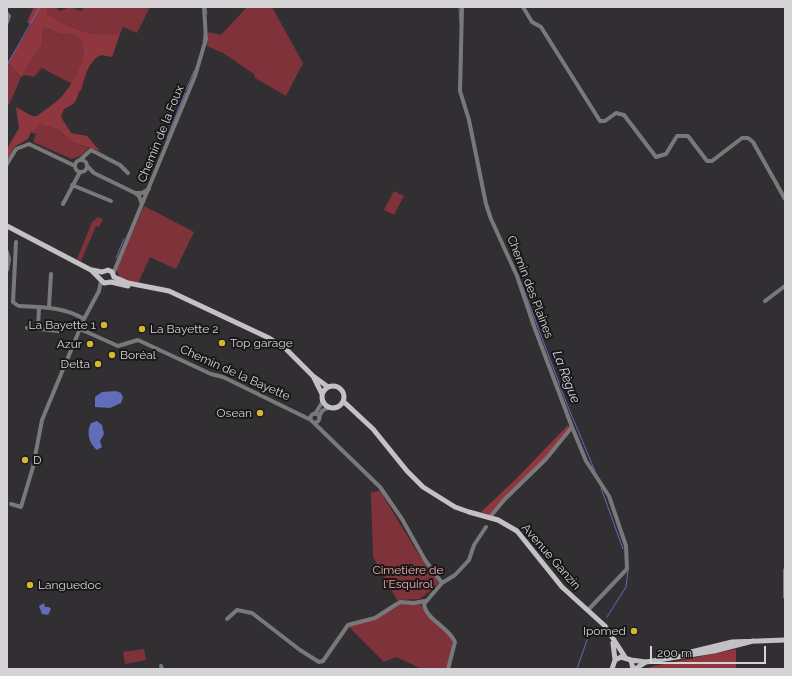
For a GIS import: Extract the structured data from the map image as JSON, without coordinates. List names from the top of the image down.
{
  "streets": {
    "main road": ["Avenue Ganzin"],
    "street": ["Chemin de la Foux", "Chemin des Plaines", "Chemin de la Bayette"]
  },
  "crossings": [
    ["Chemin des Plaines", "Avenue Ganzin"]
  ],
  "water": ["La Règue"],
  "parks": ["Cimetière de l'Esquirol"],
  "places": [
    "La Bayette 1",
    "La Bayette 2",
    "Top garage",
    "Azur",
    "Boréal",
    "Delta",
    "Osean",
    "D",
    "Languedoc",
    "Ipomed"
  ],
  "scale_bar": "200 m"
}
